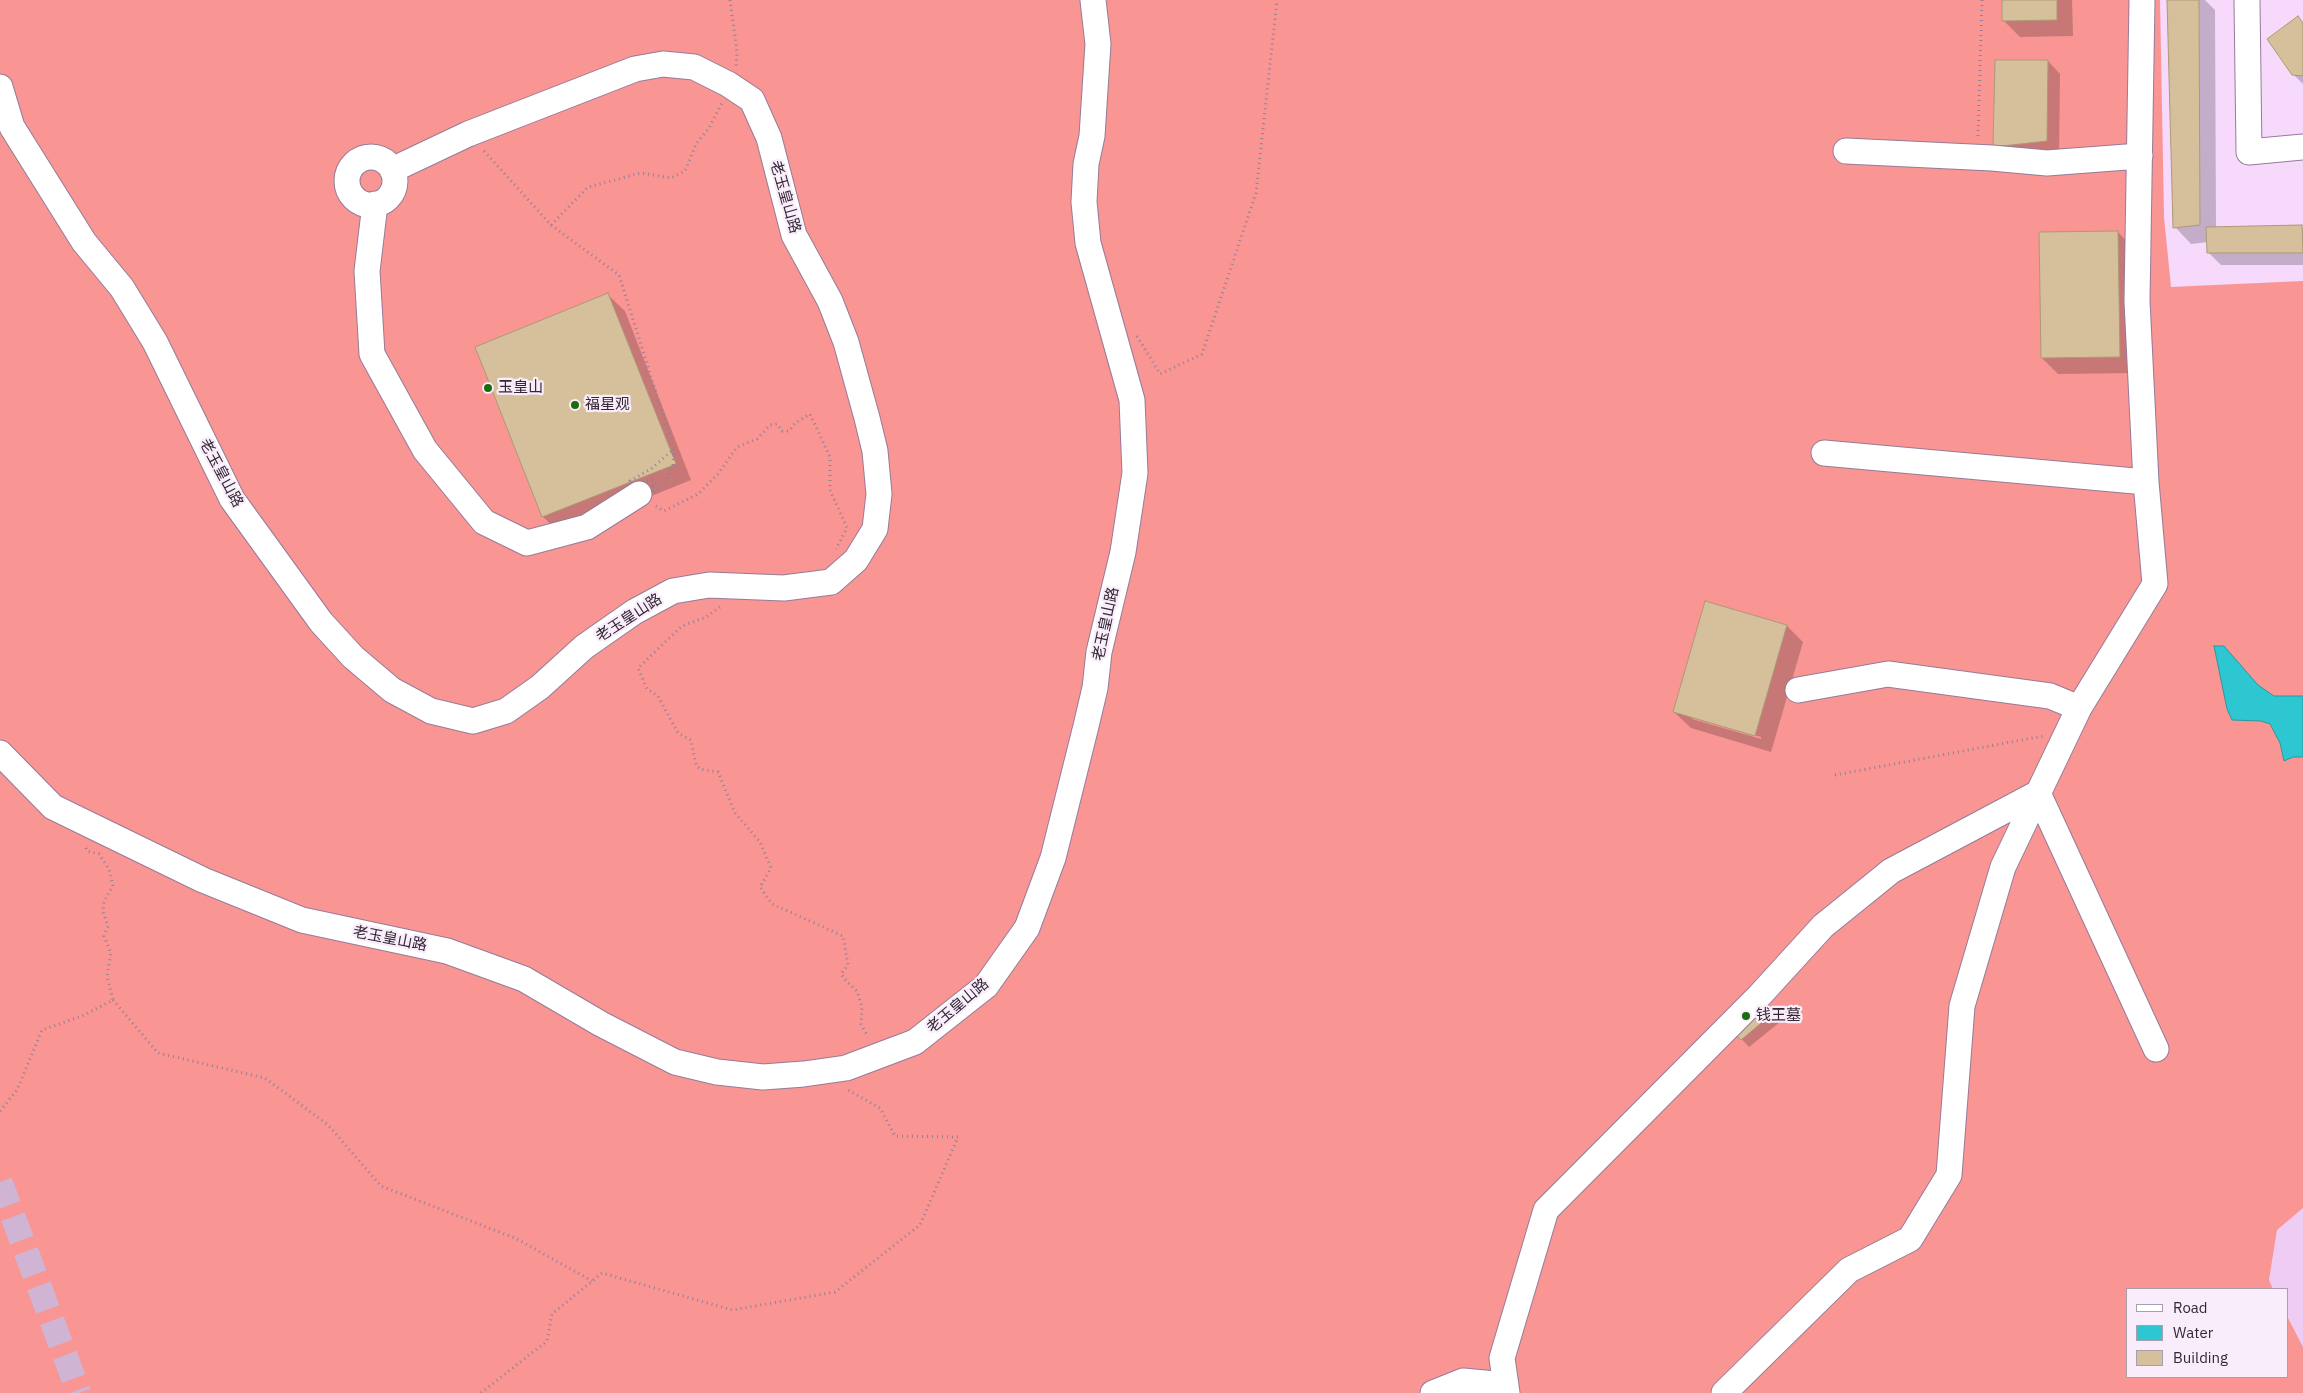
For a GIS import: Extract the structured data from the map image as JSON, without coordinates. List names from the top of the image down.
{
  "streets": {
    "street": ["老玉皇山路"]
  },
  "places": ["玉皇山", "福星观", "钱王墓"],
  "legend": ["Road", "Water", "Building"]
}
